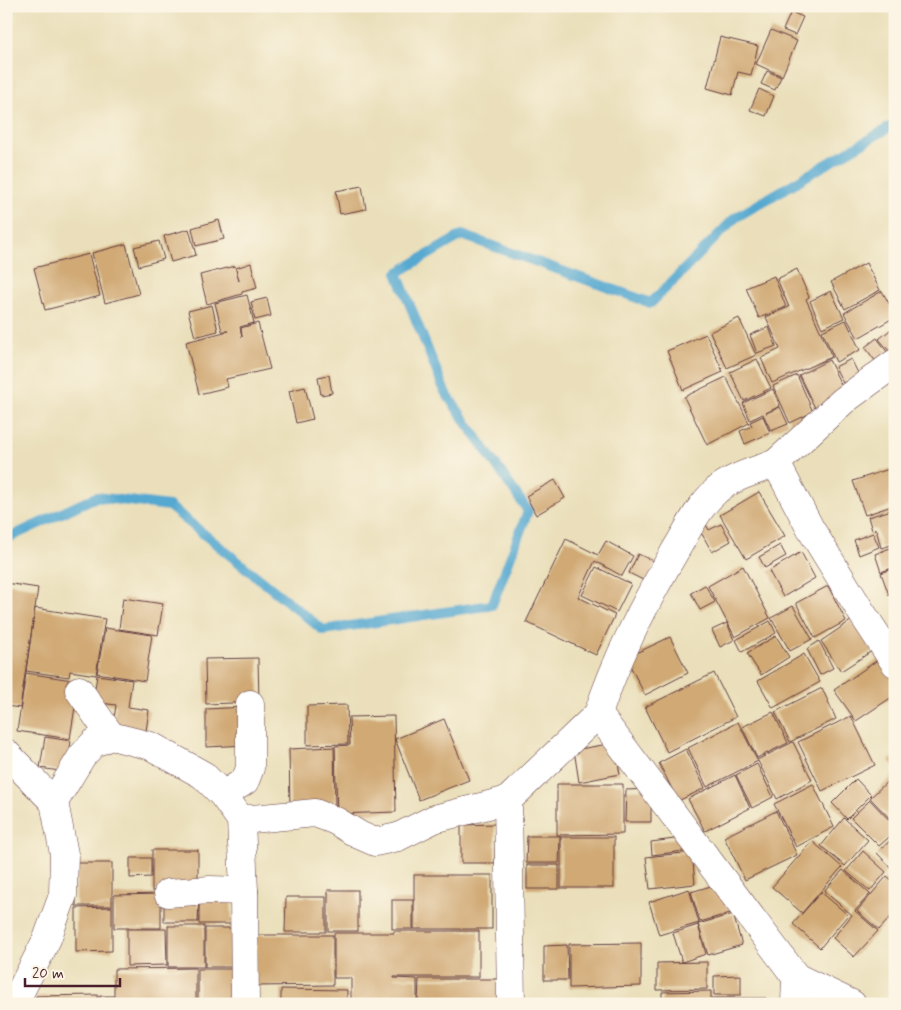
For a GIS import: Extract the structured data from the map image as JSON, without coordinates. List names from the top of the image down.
{
  "scale_bar": "20 m"
}
